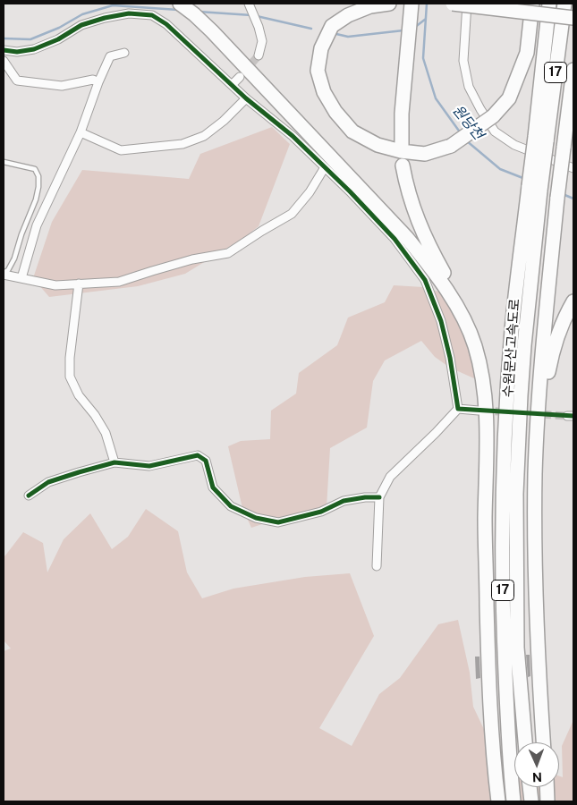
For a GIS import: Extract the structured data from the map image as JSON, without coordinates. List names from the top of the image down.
{
  "streets": {
    "highway": ["17", "수원문산고속도로"]
  },
  "water": ["원당천"],
  "north": "bottom"
}
